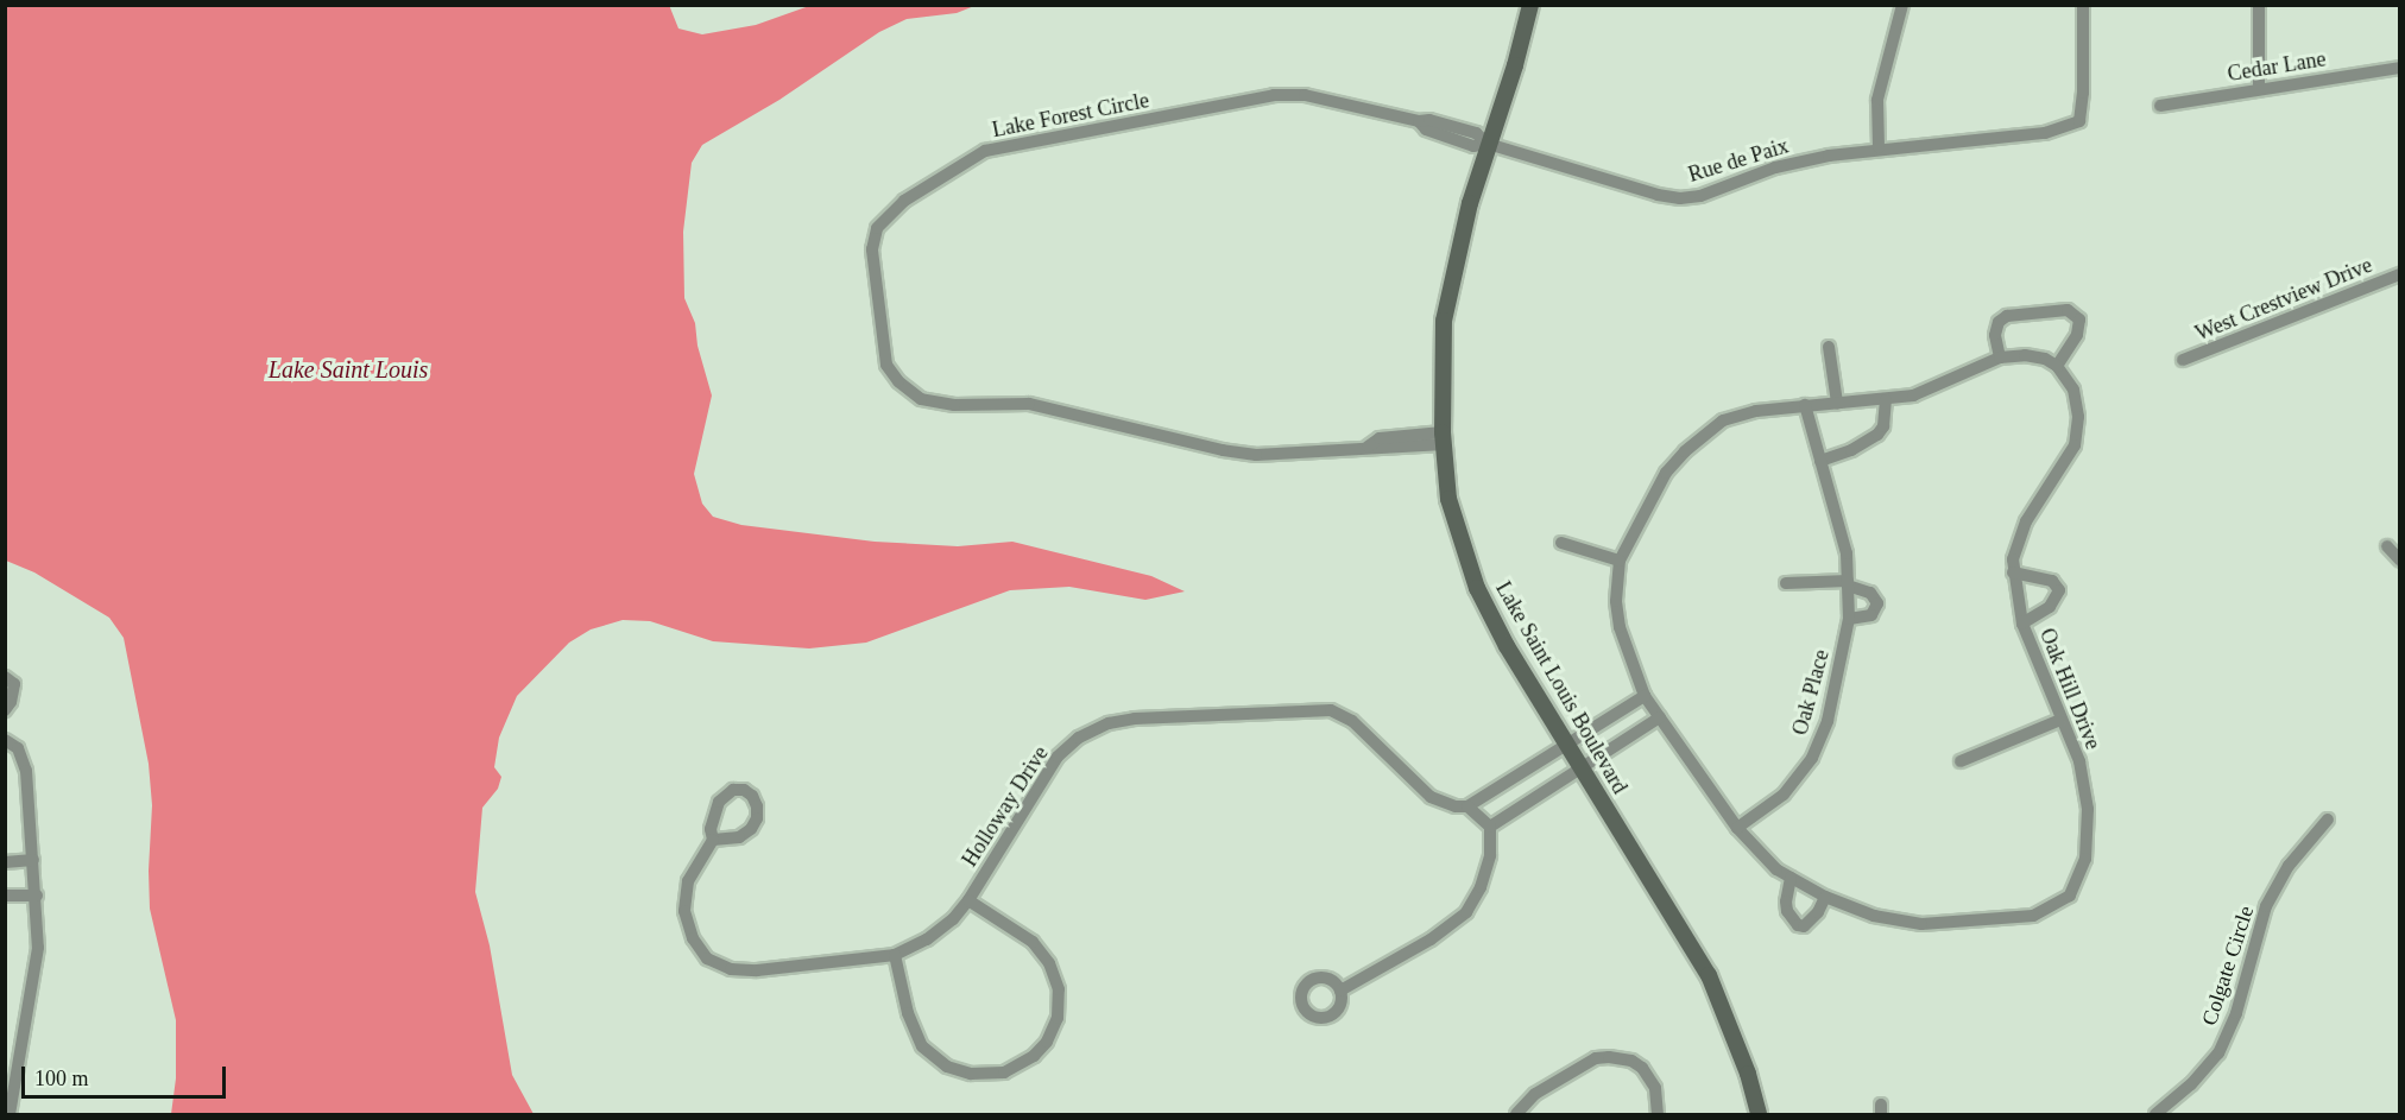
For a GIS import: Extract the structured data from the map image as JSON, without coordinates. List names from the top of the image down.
{
  "streets": {
    "main road": ["Lake Saint Louis Boulevard"],
    "street": [
      "Cedar Lane",
      "Lake Forest Circle",
      "Rue de Paix",
      "West Crestview Drive",
      "Oak Hill Drive",
      "Oak Place",
      "Holloway Drive",
      "Colgate Circle"
    ]
  },
  "crossings": [
    ["Lake Forest Circle", "Rue de Paix"],
    ["Lake Forest Circle", "Lake Saint Louis Boulevard"],
    ["Rue de Paix", "Lake Saint Louis Boulevard"],
    ["Oak Hill Drive", "Oak Place"]
  ],
  "water": ["Lake Saint Louis"],
  "scale_bar": "100 m"
}
